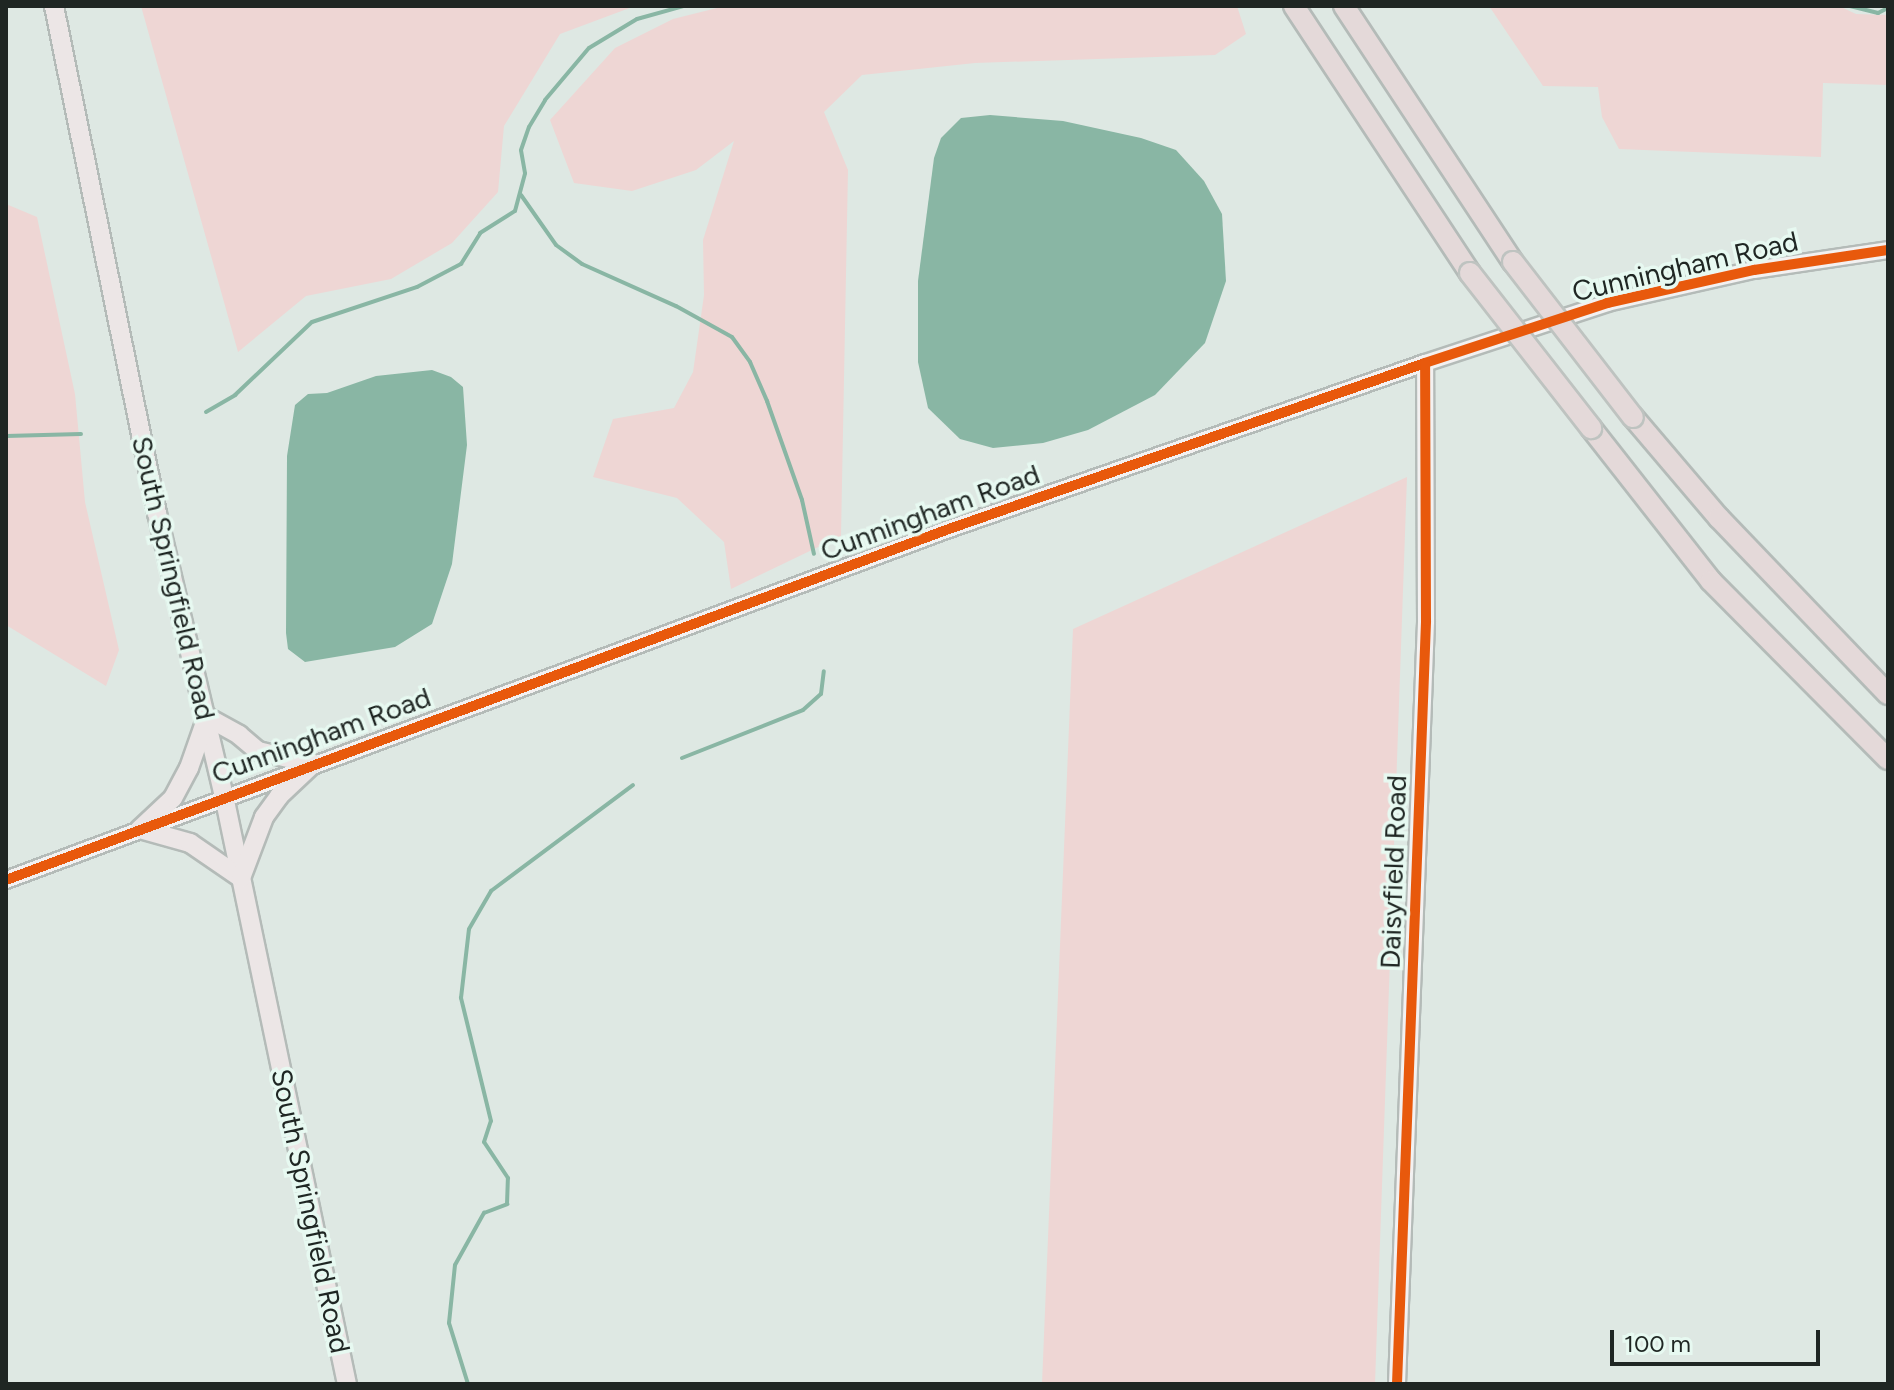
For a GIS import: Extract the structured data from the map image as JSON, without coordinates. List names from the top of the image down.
{
  "streets": {
    "main road": ["Cunningham Road", "South Springfield Road", "Daisyfield Road"]
  },
  "crossings": [
    ["Cunningham Road", "South Springfield Road"],
    ["Cunningham Road", "Daisyfield Road"]
  ],
  "scale_bar": "100 m"
}
